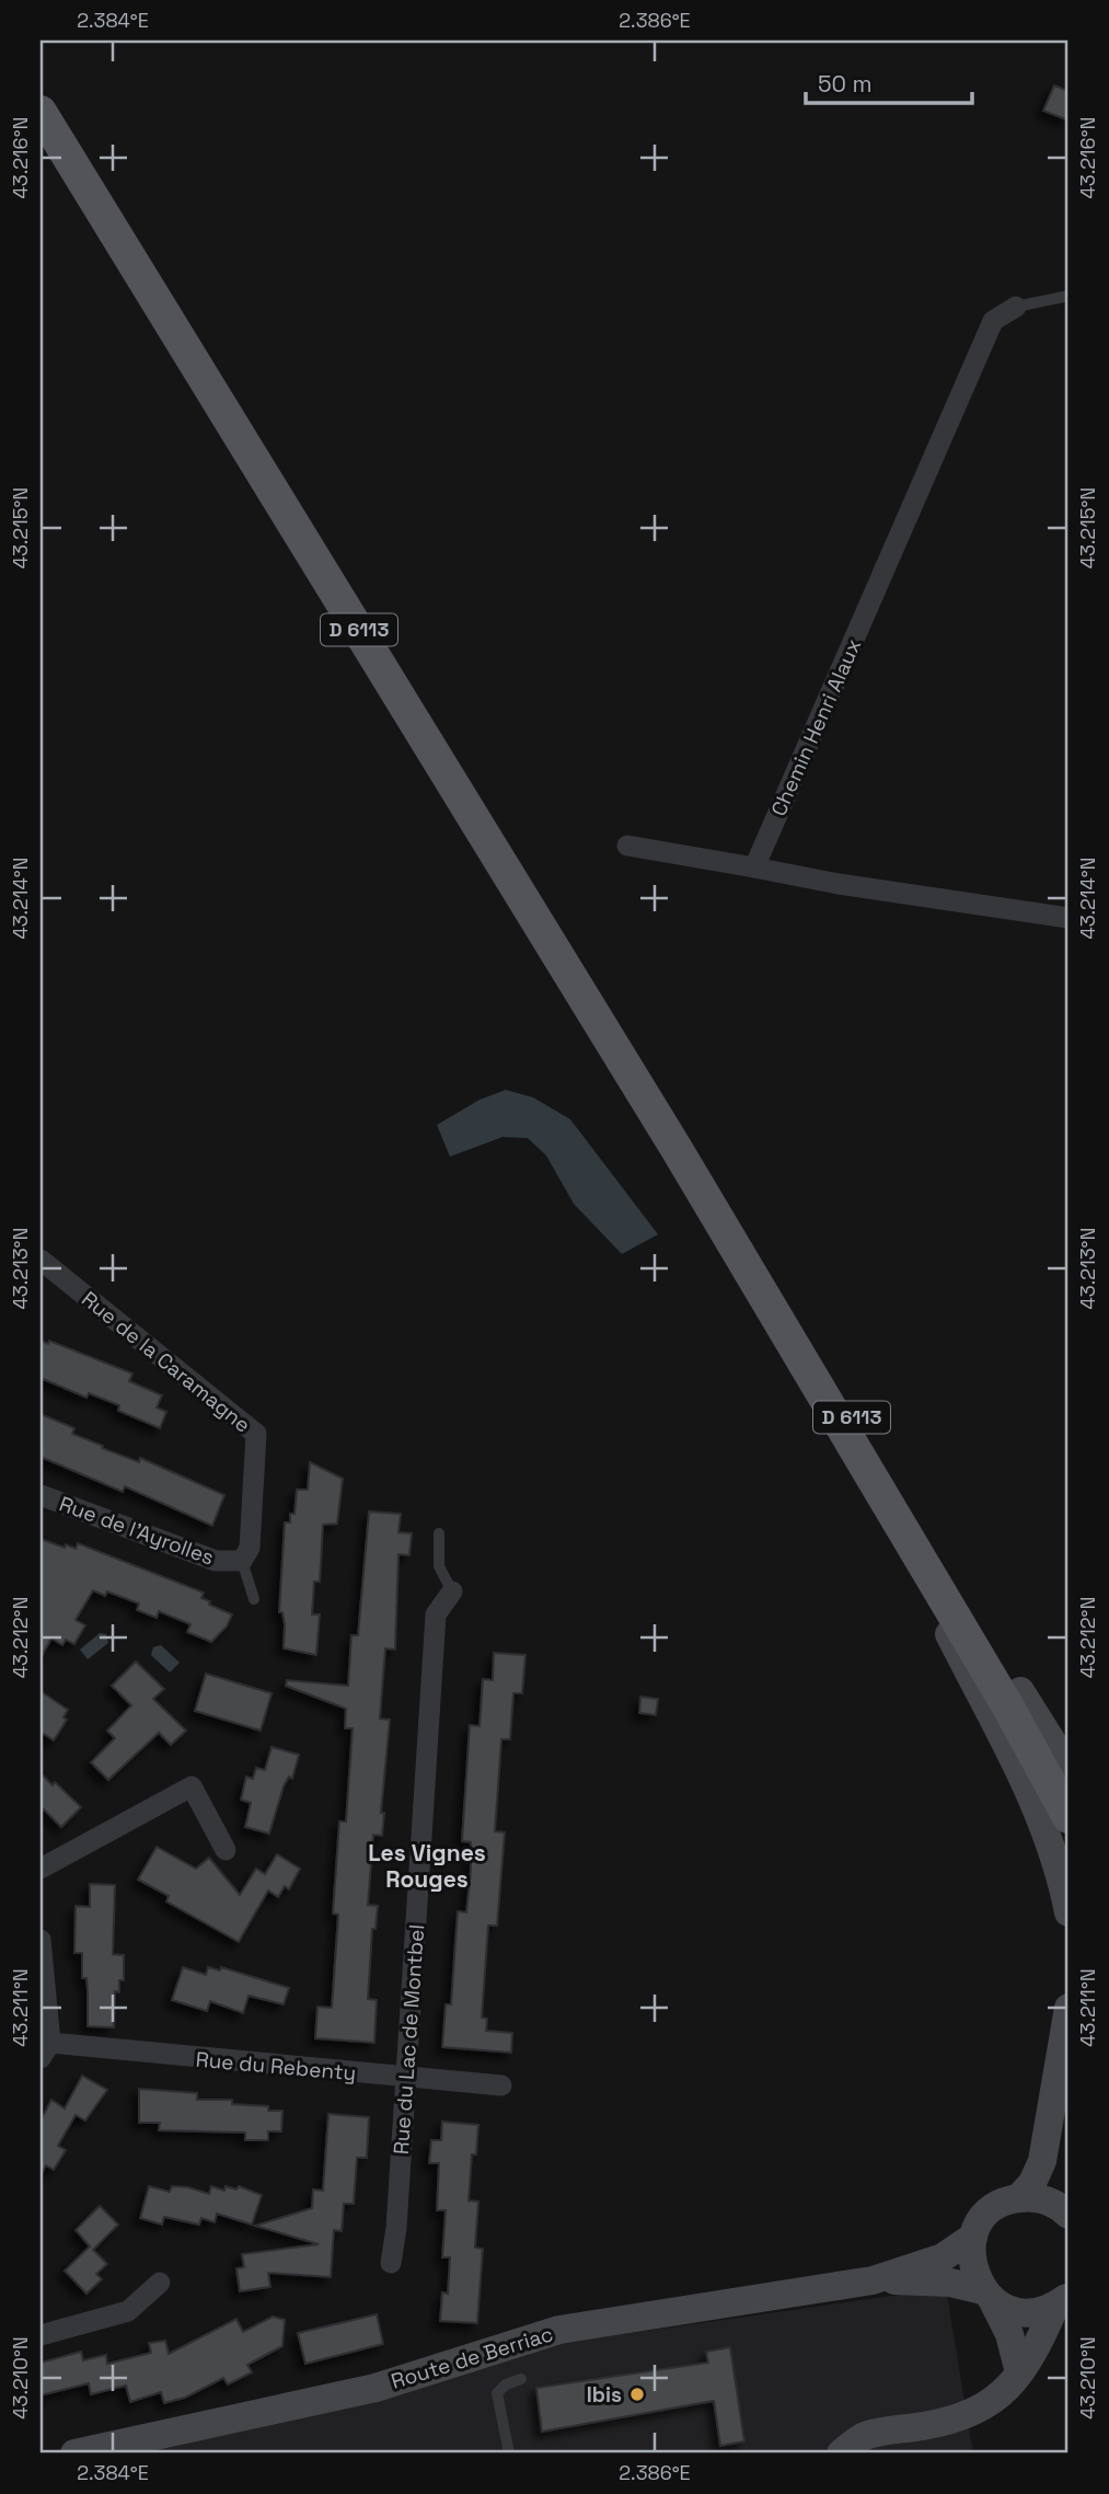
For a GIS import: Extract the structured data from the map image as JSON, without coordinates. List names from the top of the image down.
{
  "streets": {
    "main road": ["D 6113", "Route de Berriac"],
    "street": [
      "Chemin Henri Alaux",
      "Rue de la Caramagne",
      "Rue de l'Ayrolles",
      "Rue du Lac de Montbel",
      "Rue du Rebenty"
    ]
  },
  "crossings": [
    ["Rue de la Caramagne", "Rue de l'Ayrolles"],
    ["Rue du Lac de Montbel", "Rue du Rebenty"]
  ],
  "districts": ["Les Vignes Rouges"],
  "places": ["Ibis"],
  "scale_bar": "50 m",
  "coordinates": [
    "2.384°E",
    "2.386°E",
    "43.216°N",
    "43.215°N",
    "43.214°N",
    "43.213°N",
    "43.212°N",
    "43.211°N",
    "43.210°N"
  ]
}
